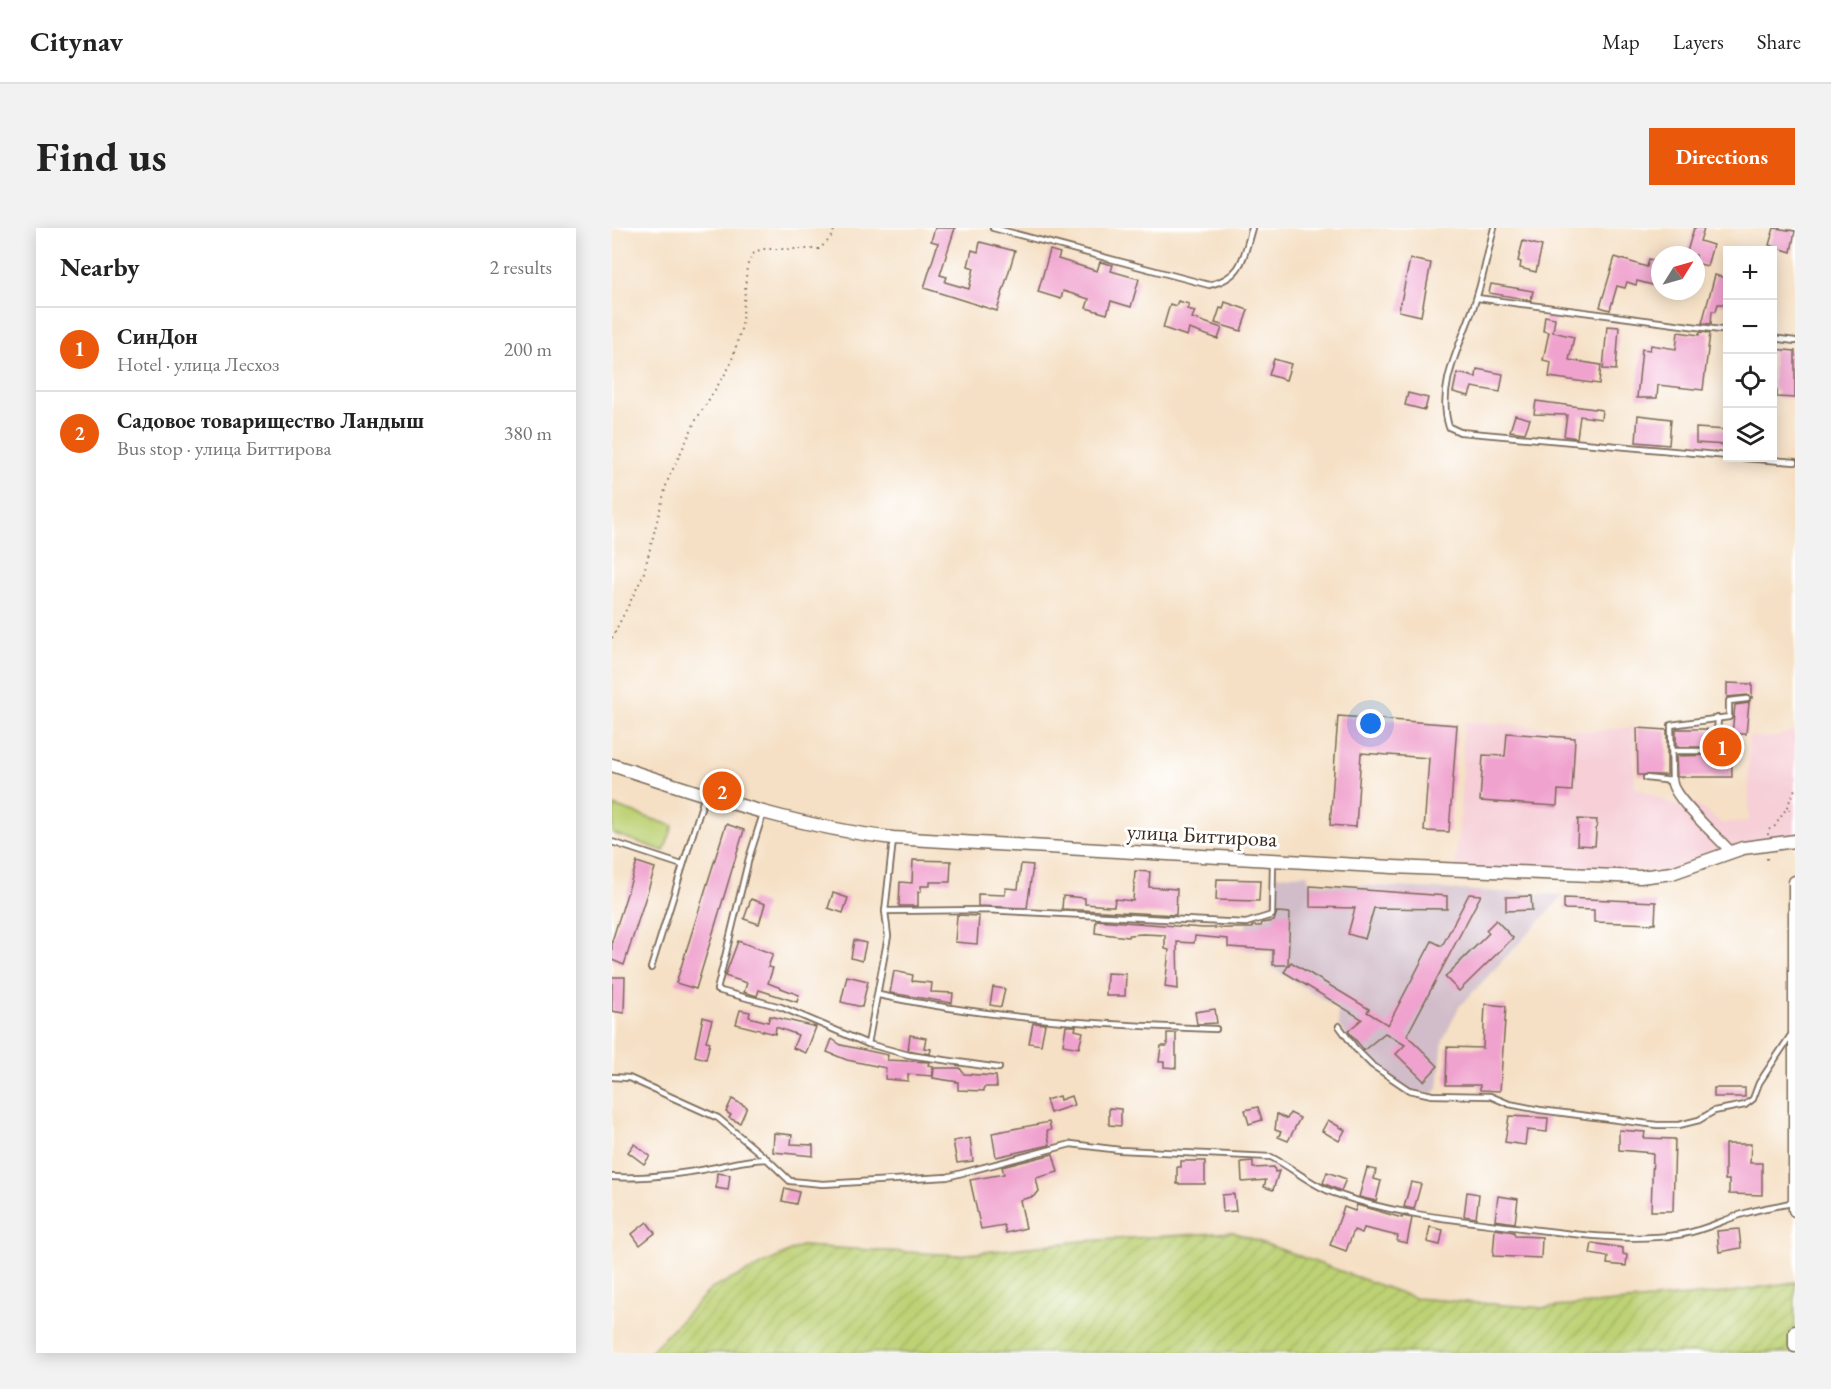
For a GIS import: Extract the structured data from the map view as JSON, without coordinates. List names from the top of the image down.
{
  "streets": {
    "street": ["улица Биттирова"]
  },
  "north": "top right",
  "page": {
    "header": "Citynav",
    "nav": ["Map", "Layers", "Share"],
    "buttons": "Directions",
    "title": "Find us",
    "heading": ["Nearby", "2 results"],
    "map_buttons": ["+", "−"],
    "list": [
      {
        "mark": "1",
        "name": "СинДон",
        "note": "Hotel · улица Лесхоз",
        "value": "200 m"
      },
      {
        "mark": "2",
        "name": "Садовое товарищество Ландыш",
        "note": "Bus stop · улица Биттирова",
        "value": "380 m"
      }
    ],
    "pins": ["1", "2"]
  }
}
